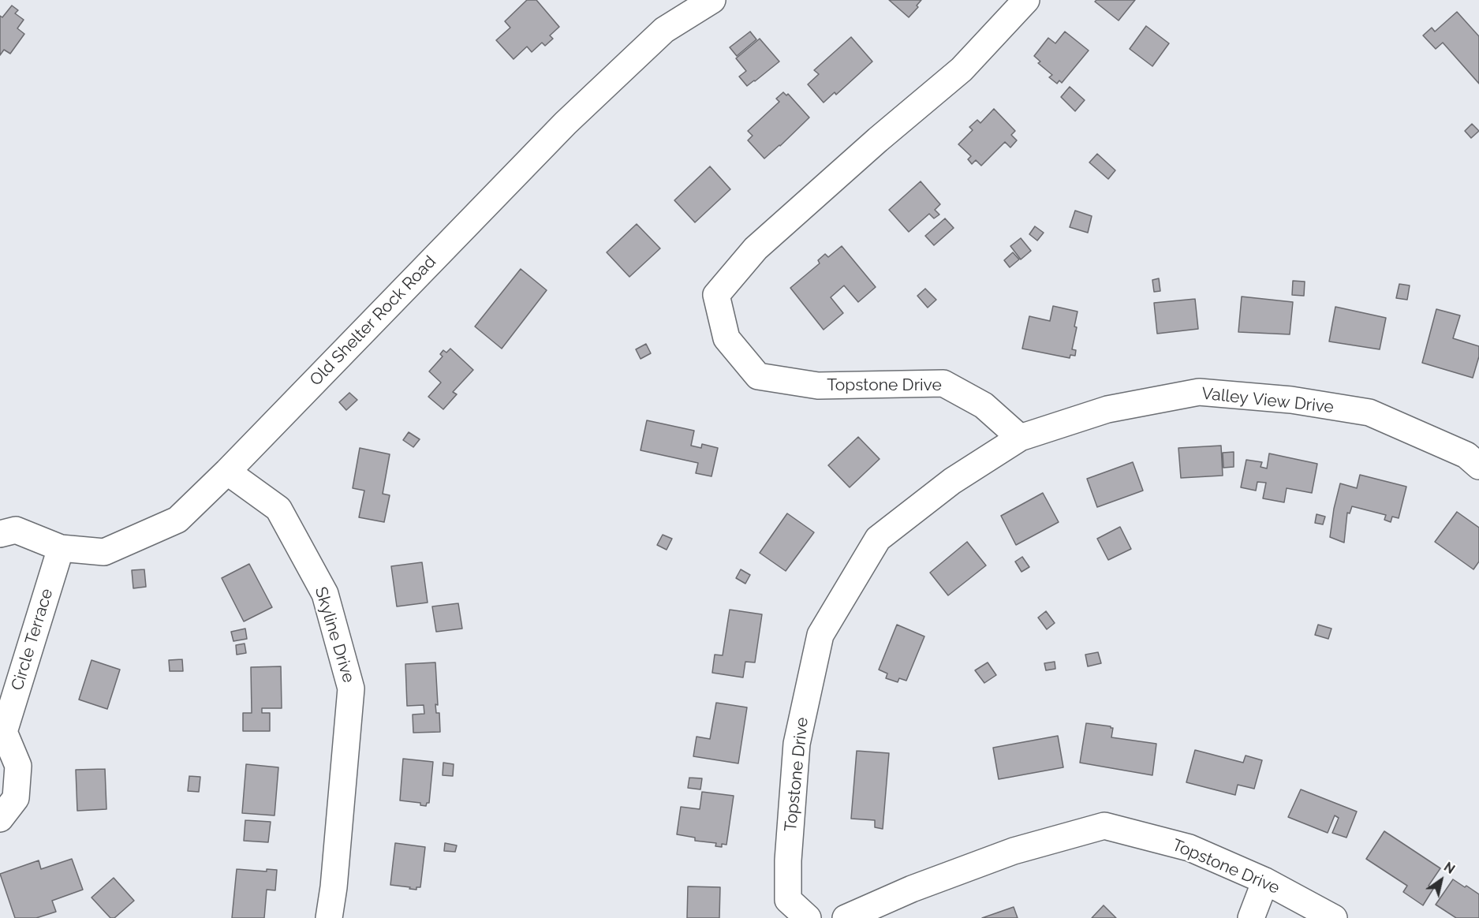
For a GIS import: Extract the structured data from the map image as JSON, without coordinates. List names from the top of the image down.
{
  "streets": {
    "street": [
      "Old Shelter Rock Road",
      "Topstone Drive",
      "Valley View Drive",
      "Skyline Drive",
      "Circle Terrace"
    ]
  },
  "crossings": [
    ["Old Shelter Rock Road", "Skyline Drive"],
    ["Old Shelter Rock Road", "Circle Terrace"],
    ["Topstone Drive", "Valley View Drive"]
  ],
  "north": "top right"
}
